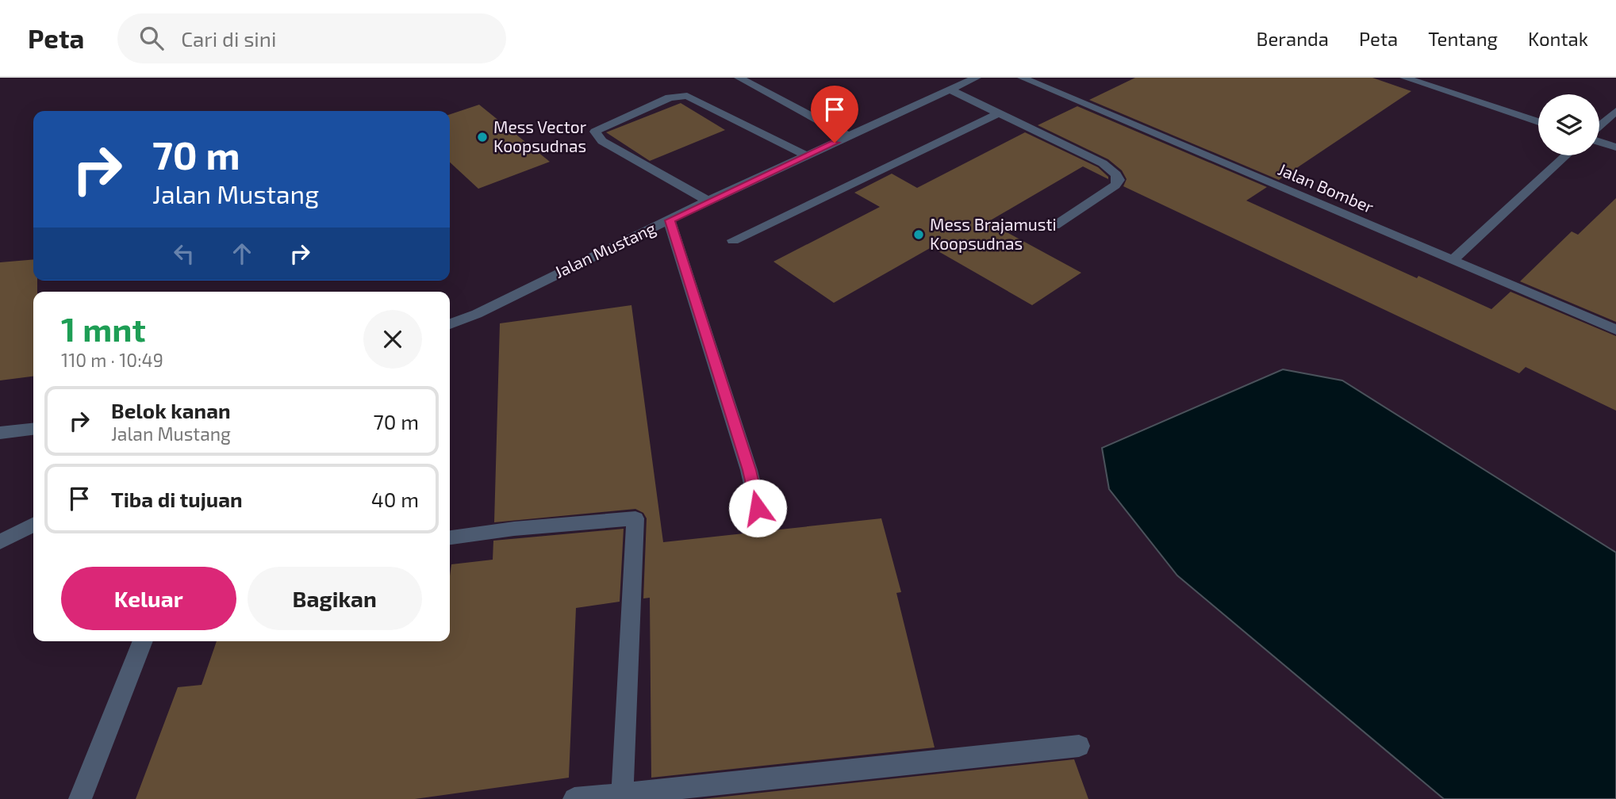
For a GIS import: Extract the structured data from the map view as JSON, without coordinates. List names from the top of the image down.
{
  "streets": {
    "lane": ["Jalan Bomber", "Jalan Mustang"]
  },
  "places": ["Mess Vector Koopsudnas", "Mess Brajamusti Koopsudnas"],
  "page": {
    "header": "Peta",
    "search": "Cari di sini",
    "nav": [
      "Beranda",
      "Peta",
      "Tentang",
      "Kontak"
    ],
    "turn": ["70 m", "Jalan Mustang"],
    "heading": ["1 mnt", "110 m · 10:49"],
    "list": [
      {
        "name": "Belok kanan",
        "note": "Jalan Mustang",
        "value": "70 m"
      },
      {
        "name": "Tiba di tujuan",
        "value": "40 m"
      }
    ],
    "buttons": ["Keluar", "Bagikan"]
  }
}
